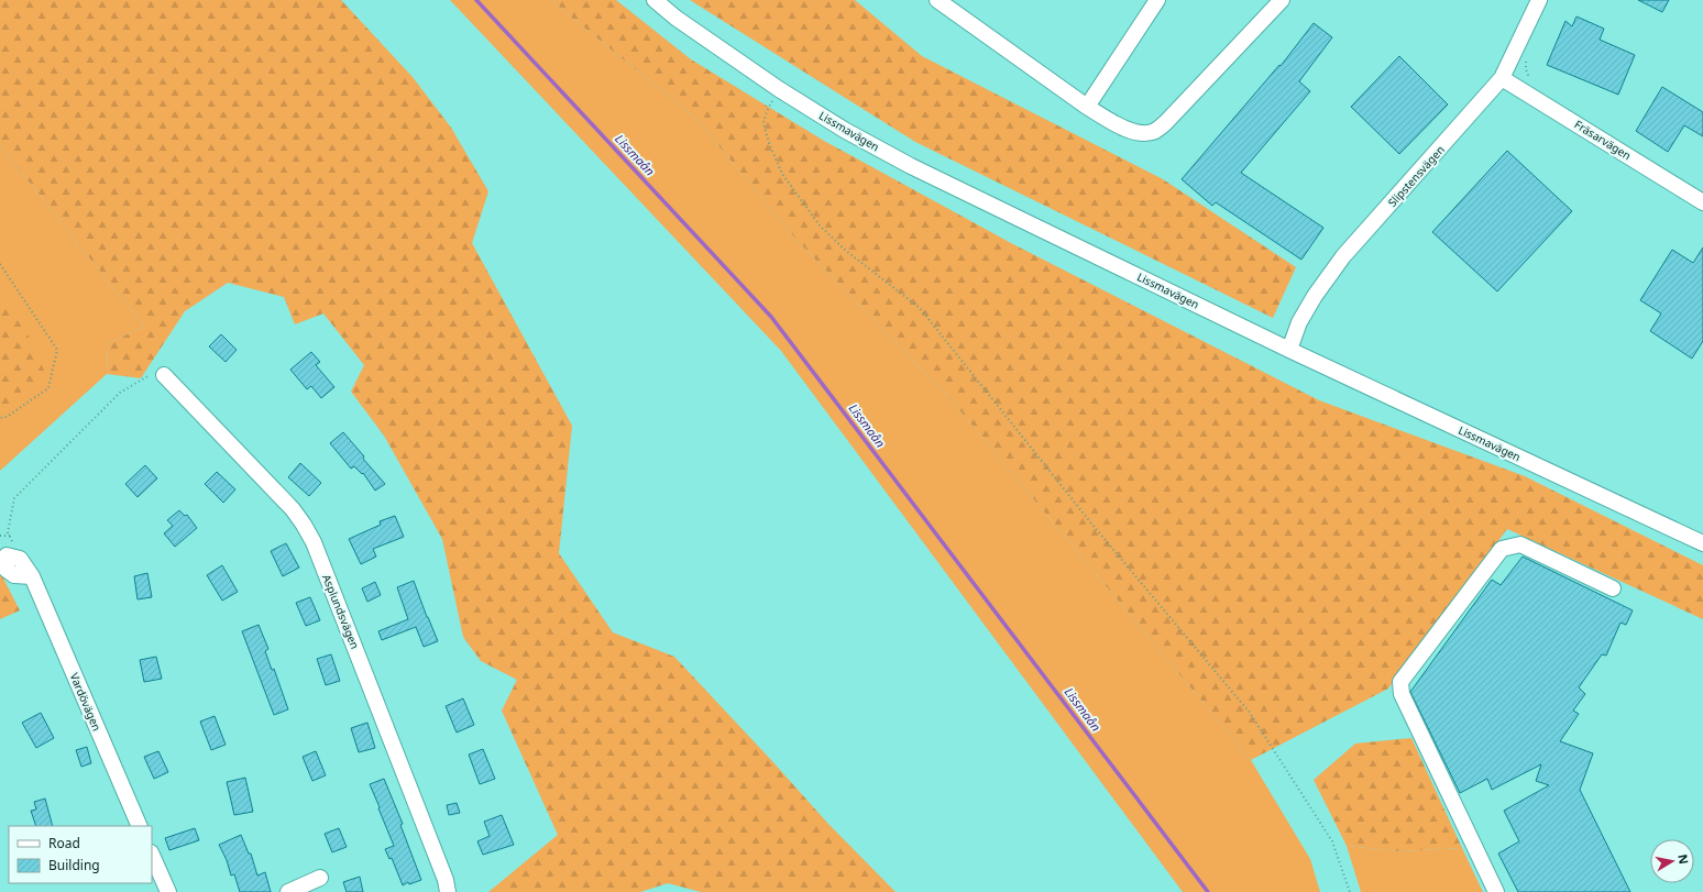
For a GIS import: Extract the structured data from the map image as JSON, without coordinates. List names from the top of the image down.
{
  "streets": {
    "street": [
      "Lissmavägen",
      "Fräsarvägen",
      "Slipstensvägen",
      "Asplundsvägen",
      "Vardövägen"
    ]
  },
  "crossings": [
    ["Lissmavägen", "Slipstensvägen"],
    ["Fräsarvägen", "Slipstensvägen"]
  ],
  "water": ["Lissmaån"],
  "legend": ["Road", "Building"],
  "north": "right"
}
